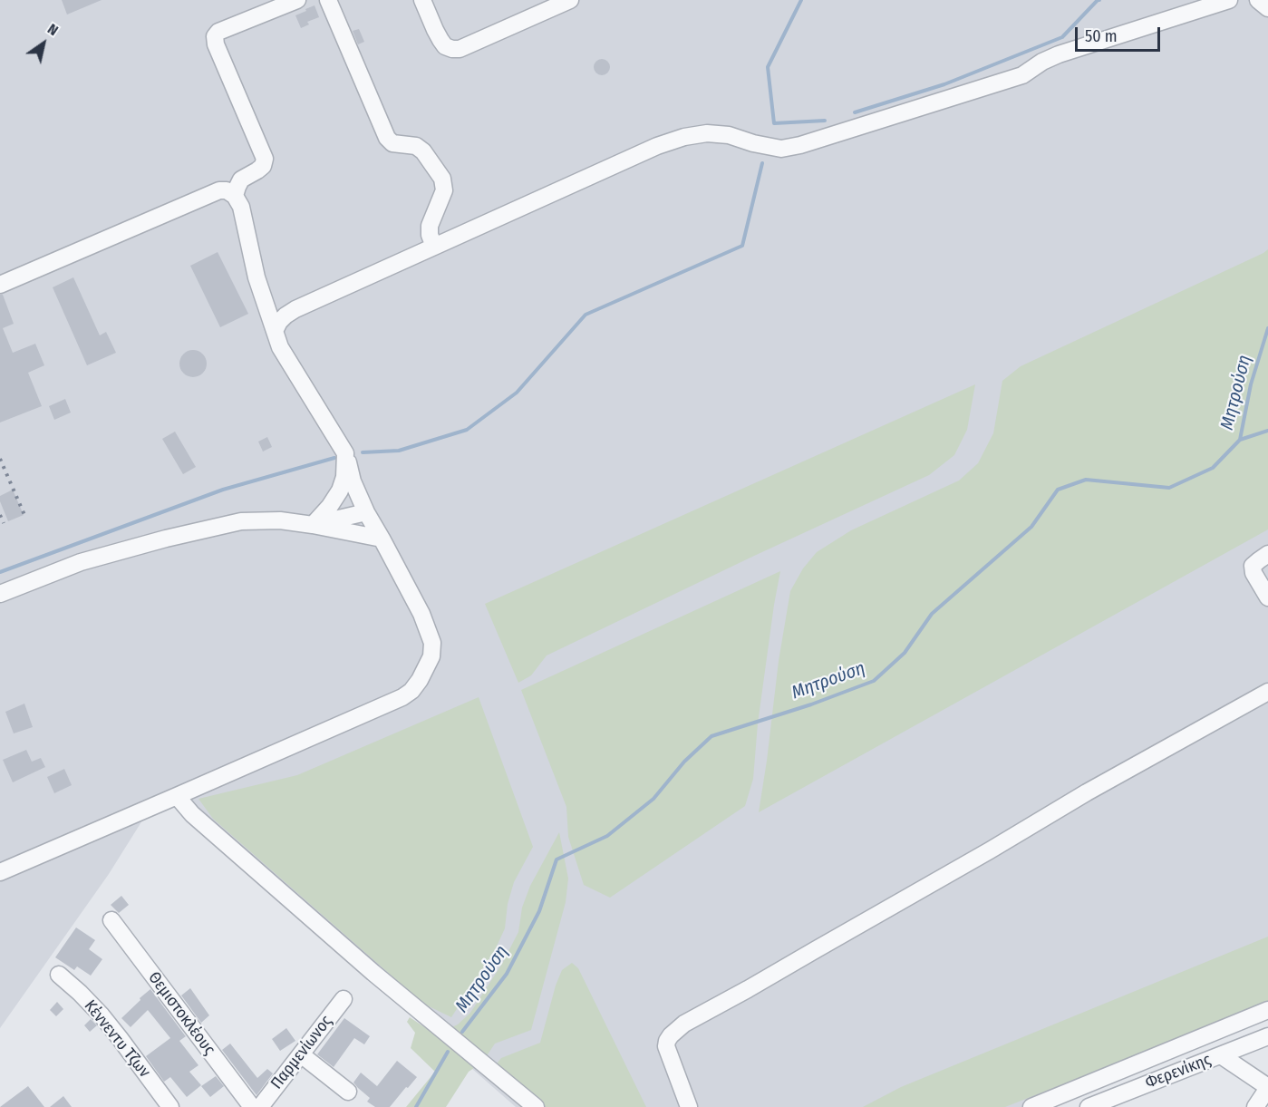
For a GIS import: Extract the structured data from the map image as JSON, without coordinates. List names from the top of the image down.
{
  "streets": {
    "street": [
      "Θεμιστοκλέους",
      "Κέννεντυ Τζων",
      "Παρμενίωνος",
      "Φερενίκης"
    ]
  },
  "water": ["Μητρούση"],
  "scale_bar": "50 m",
  "north": "top right"
}
